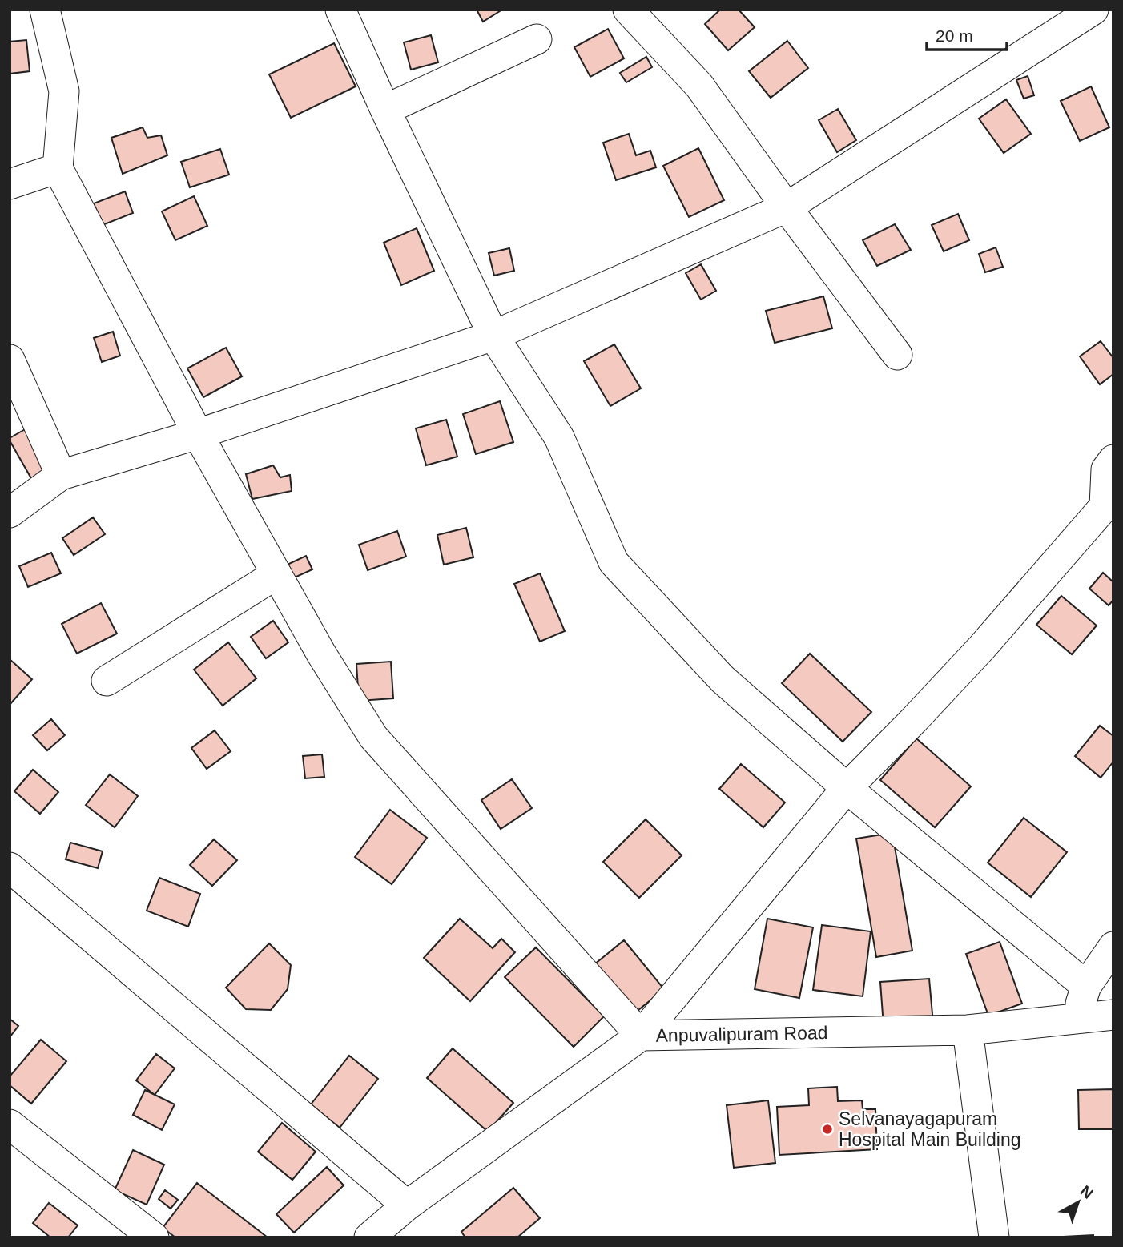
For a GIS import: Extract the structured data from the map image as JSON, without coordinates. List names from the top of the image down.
{
  "streets": {
    "street": ["Anpuvalipuram Road"]
  },
  "places": ["Selvanayagapuram Hospital Main Building"],
  "scale_bar": "20 m",
  "north": "top right"
}
